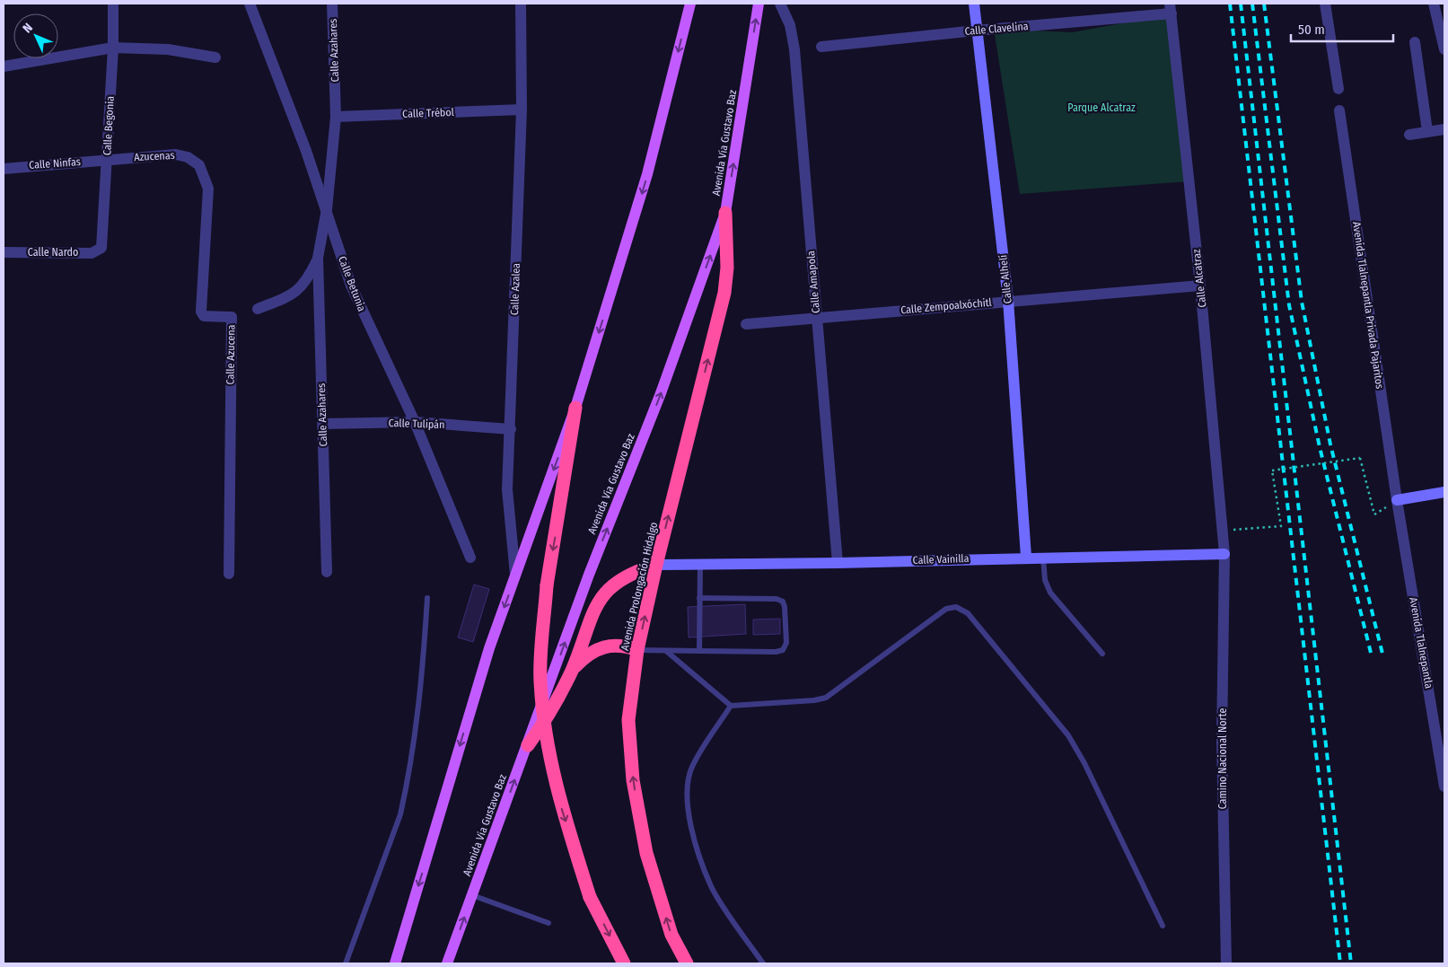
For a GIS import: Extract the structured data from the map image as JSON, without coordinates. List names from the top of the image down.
{
  "streets": {
    "highway": ["Avenida Prolongación Hidalgo"],
    "main road": ["Avenida Via Gustavo Baz"],
    "street": [
      "Calle Clavelina",
      "Calle Azahares",
      "Calle Trébol",
      "Calle Begonia",
      "Azucenas",
      "Calle Ninfas",
      "Calle Nardo",
      "Calle Alcatraz",
      "Calle Alhelí",
      "Calle Amapola",
      "Calle Betunia",
      "Calle Azalea",
      "Avenida Tlalnepantla Privada Pajaritos",
      "Calle Zempoalxóchitl",
      "Calle Azucena",
      "Calle Tulipán",
      "Calle Vainilla",
      "Avenida Tlalnepantla",
      "Camino Nacional Norte"
    ]
  },
  "crossings": [
    ["Calle Clavelina", "Calle Alcatraz"],
    ["Calle Clavelina", "Calle Alhelí"],
    ["Calle Azahares", "Calle Trébol"],
    ["Calle Azahares", "Calle Betunia"],
    ["Calle Azahares", "Calle Tulipán"],
    ["Calle Trébol", "Calle Azalea"],
    ["Calle Begonia", "Azucenas"],
    ["Calle Begonia", "Calle Ninfas"],
    ["Calle Begonia", "Calle Nardo"],
    ["Avenida Via Gustavo Baz", "Avenida Prolongación Hidalgo"],
    ["Azucenas", "Calle Ninfas"],
    ["Azucenas", "Calle Azucena"],
    ["Calle Alcatraz", "Calle Zempoalxóchitl"],
    ["Calle Alcatraz", "Calle Vainilla"],
    ["Calle Alcatraz", "Camino Nacional Norte"],
    ["Calle Alhelí", "Calle Zempoalxóchitl"],
    ["Calle Alhelí", "Calle Vainilla"],
    ["Calle Amapola", "Calle Zempoalxóchitl"],
    ["Calle Amapola", "Calle Vainilla"],
    ["Calle Betunia", "Calle Tulipán"],
    ["Calle Azalea", "Calle Tulipán"],
    ["Avenida Tlalnepantla Privada Pajaritos", "Avenida Tlalnepantla"],
    ["Calle Vainilla", "Avenida Prolongación Hidalgo"],
    ["Calle Vainilla", "Camino Nacional Norte"]
  ],
  "parks": ["Parque Alcatraz"],
  "scale_bar": "50 m",
  "north": "top left"
}
